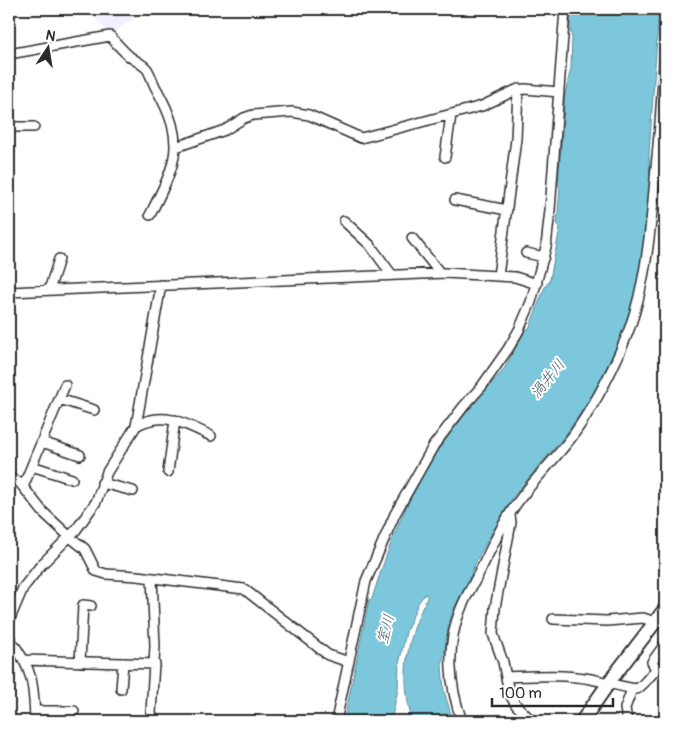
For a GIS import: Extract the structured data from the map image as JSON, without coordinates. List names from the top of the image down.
{
  "water": ["渦井川", "室川"],
  "scale_bar": "100 m",
  "north": "top"
}
